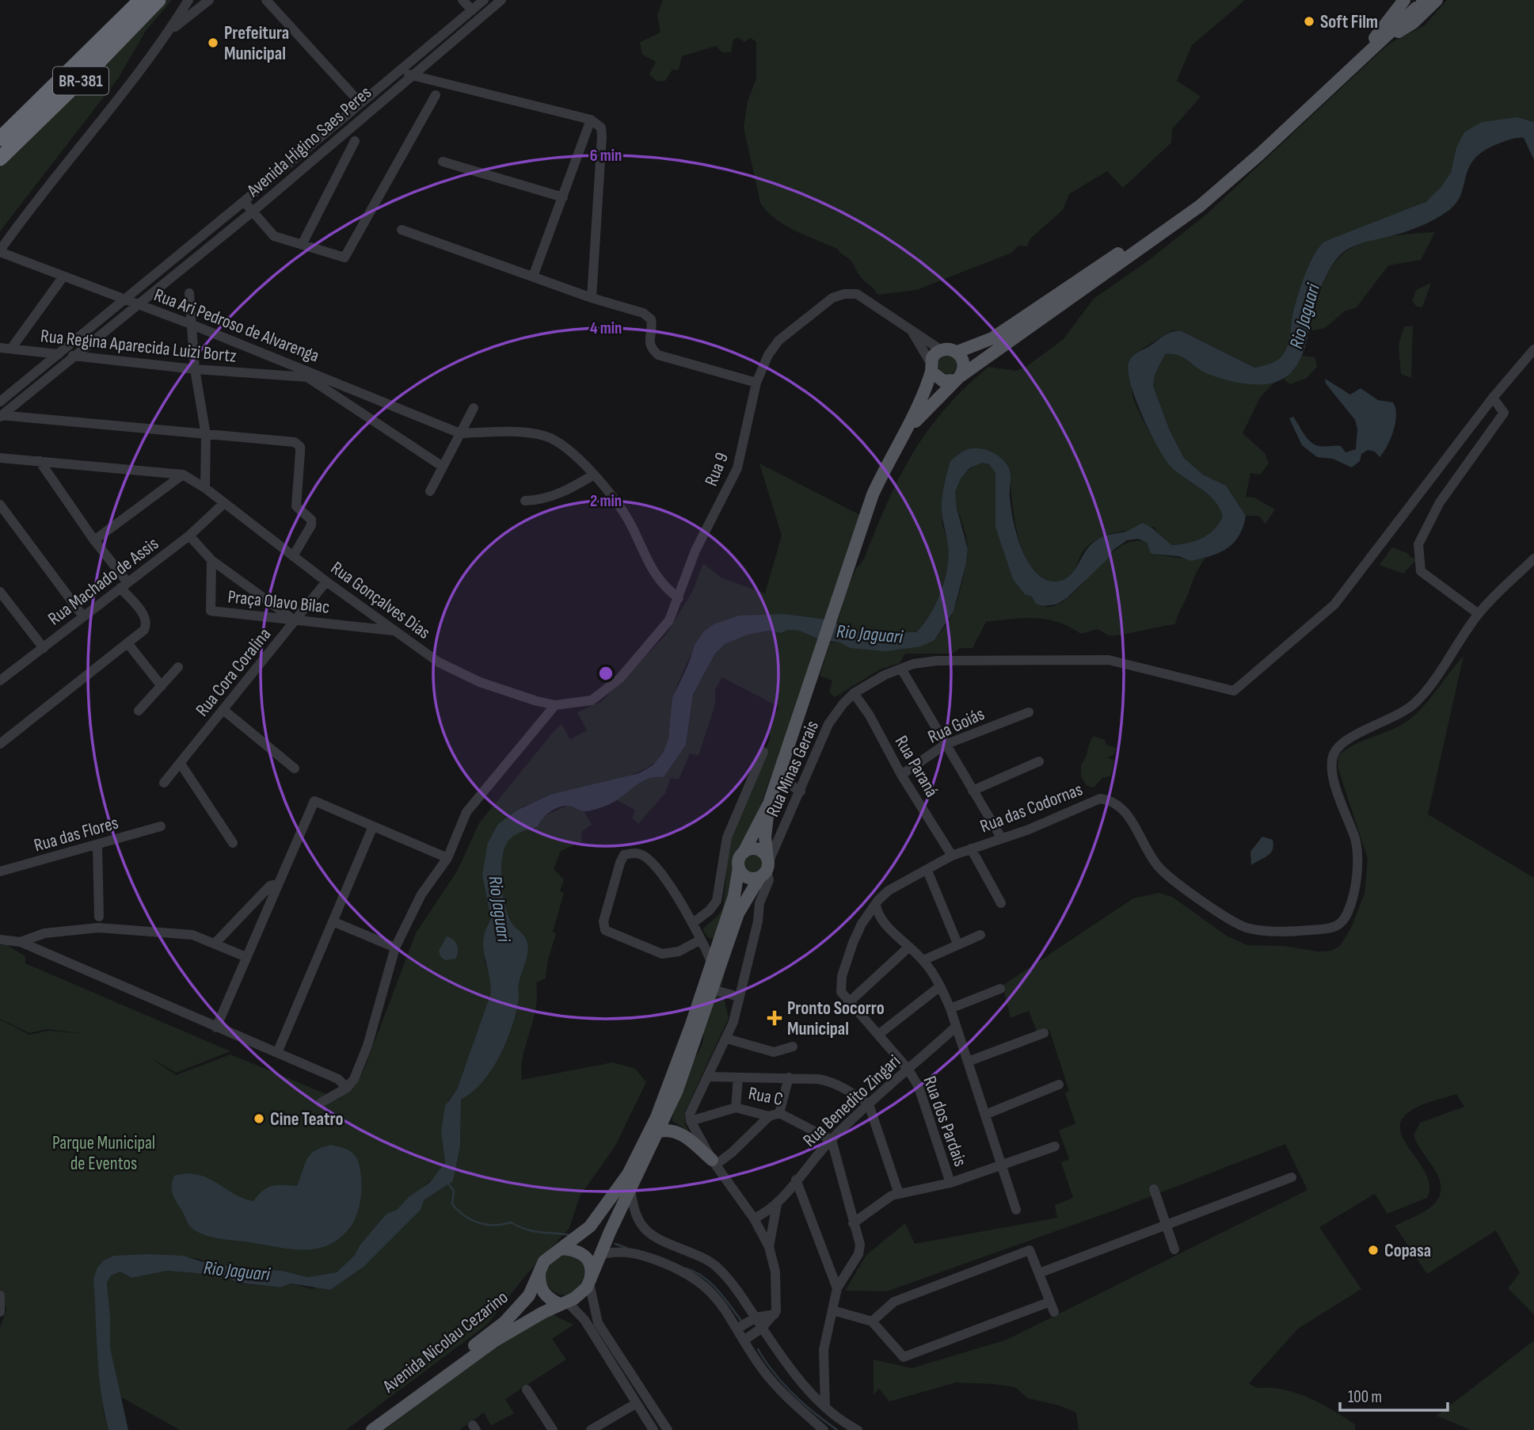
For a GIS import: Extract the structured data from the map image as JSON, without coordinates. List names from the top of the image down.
{
  "streets": {
    "highway": ["BR-381"],
    "main road": ["Avenida Nicolau Cezarino"],
    "street": [
      "Avenida Higino Saes Peres",
      "Rua Ari Pedroso de Alvarenga",
      "Rua Regina Aparecida Luizi Bortz",
      "Rua 9",
      "Rua Machado de Assis",
      "Rua Gonçalves Dias",
      "Praça Olavo Bilac",
      "Rua Cora Coralina",
      "Rua Goiás",
      "Rua Paraná",
      "Rua Minas Gerais",
      "Rua das Codornas",
      "Rua das Flores",
      "Rua C",
      "Rua Benedito Zingari",
      "Rua dos Pardais"
    ]
  },
  "crossings": [
    ["Avenida Higino Saes Peres", "Rua Ari Pedroso de Alvarenga"],
    ["Avenida Higino Saes Peres", "Rua Regina Aparecida Luizi Bortz"],
    ["Rua Ari Pedroso de Alvarenga", "Rua Regina Aparecida Luizi Bortz"],
    ["Rua 9", "Rua Gonçalves Dias"],
    ["Rua Machado de Assis", "Rua Gonçalves Dias"],
    ["Rua Gonçalves Dias", "Praça Olavo Bilac"],
    ["Rua Gonçalves Dias", "Rua Cora Coralina"],
    ["Praça Olavo Bilac", "Rua Cora Coralina"],
    ["Rua Goiás", "Rua Paraná"],
    ["Rua Paraná", "Rua Minas Gerais"],
    ["Rua Paraná", "Rua das Codornas"],
    ["Rua Minas Gerais", "Rua C"],
    ["Rua das Codornas", "Rua dos Pardais"],
    ["Rua C", "Rua Benedito Zingari"],
    ["Rua Benedito Zingari", "Rua dos Pardais"]
  ],
  "water": ["Rio Jaguari"],
  "parks": ["Parque Municipal de Eventos"],
  "places": {
    "other": [
      "Soft Film",
      "Prefeitura Municipal",
      "Cine Teatro",
      "Copasa"
    ],
    "health": ["Pronto Socorro Municipal"]
  },
  "scale_bar": "100 m",
  "rings": ["6 min", "4 min", "2 min"]
}
